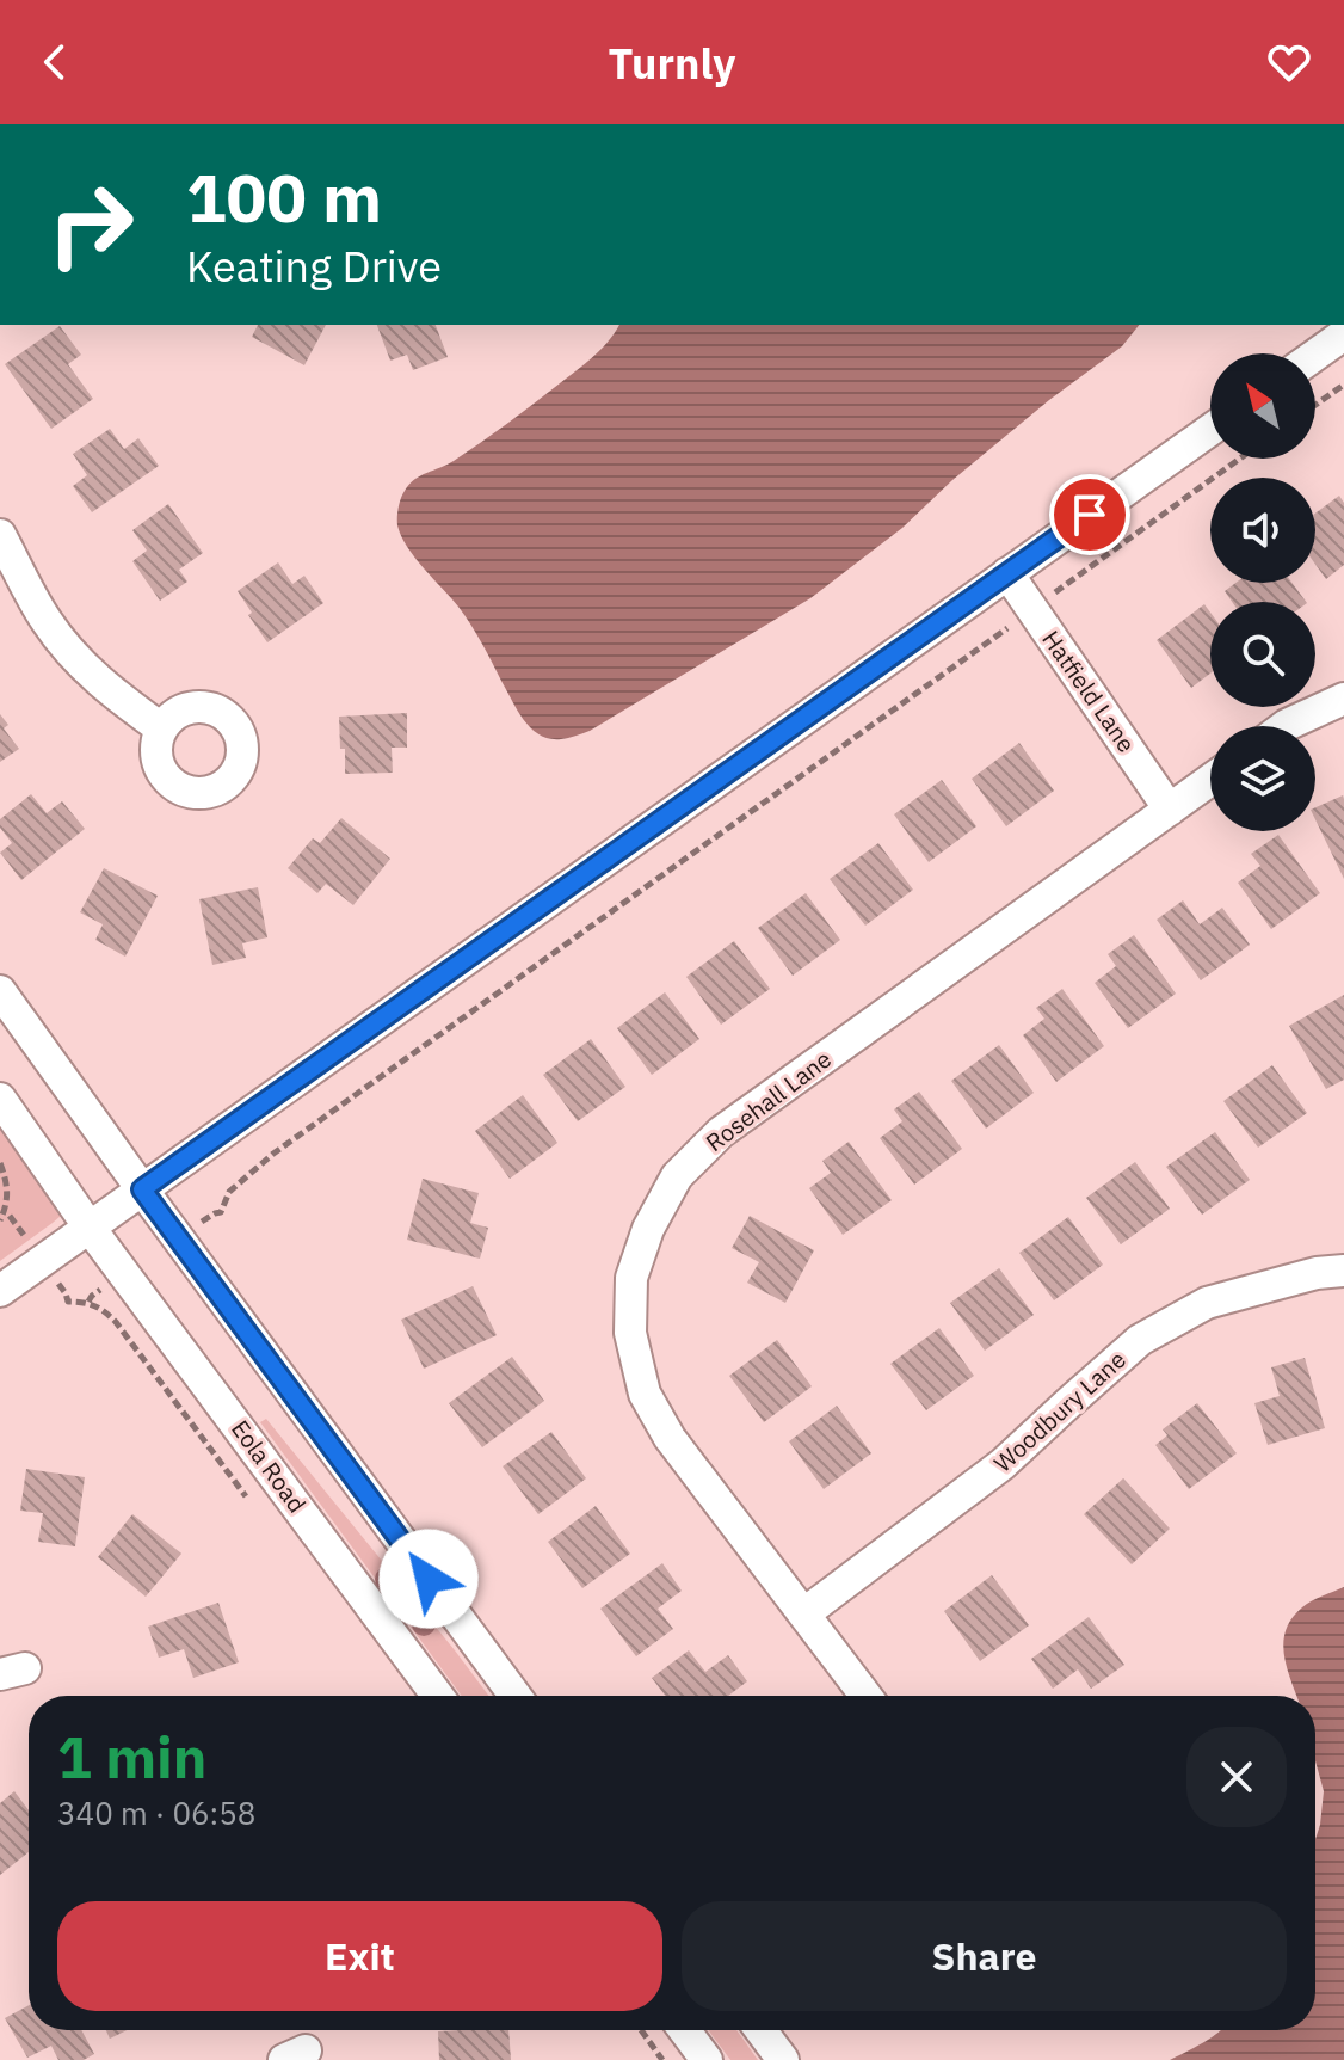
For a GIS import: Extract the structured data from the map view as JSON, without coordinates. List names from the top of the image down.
{
  "streets": {
    "street": [
      "Hatfield Lane",
      "Rosehall Lane",
      "Woodbury Lane",
      "Eola Road"
    ]
  },
  "crossings": [
    ["Hatfield Lane", "Rosehall Lane"],
    ["Rosehall Lane", "Woodbury Lane"]
  ],
  "north": "top left",
  "page": {
    "header": "Turnly",
    "turn": ["100 m", "Keating Drive"],
    "heading": ["1 min", "340 m · 06:58"],
    "buttons": ["Exit", "Share"]
  }
}
